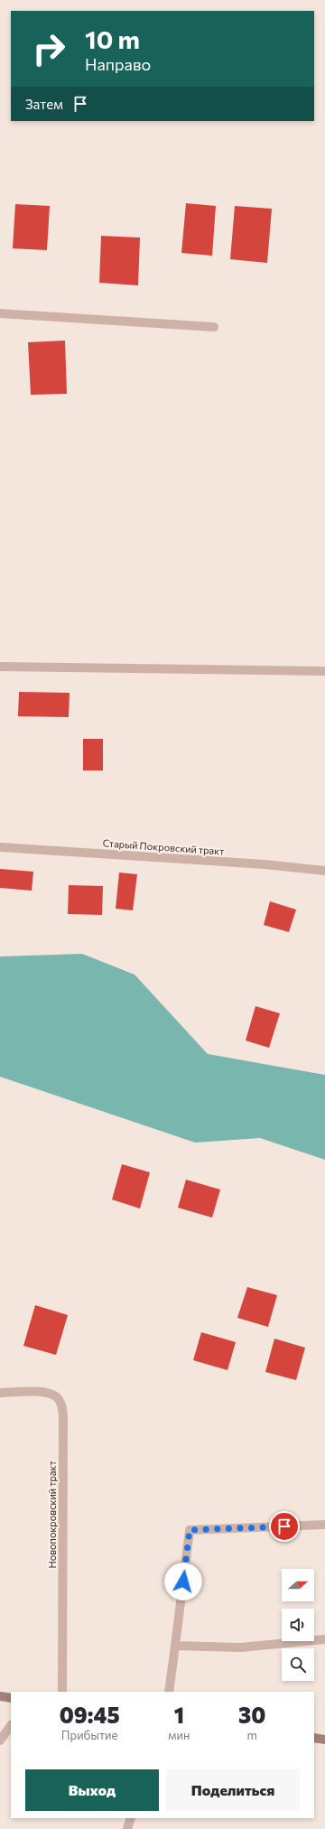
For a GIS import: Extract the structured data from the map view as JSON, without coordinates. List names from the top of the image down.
{
  "streets": {
    "street": ["Старый Покровский тракт", "Новопокровский тракт"]
  },
  "north": "right",
  "page": {
    "turn": ["10 m", "Направо"],
    "then": "Затем",
    "eta": [
      "09:45",
      "Прибытие",
      "1",
      "мин",
      "30",
      "m"
    ],
    "buttons": ["Выход", "Поделиться"]
  }
}
